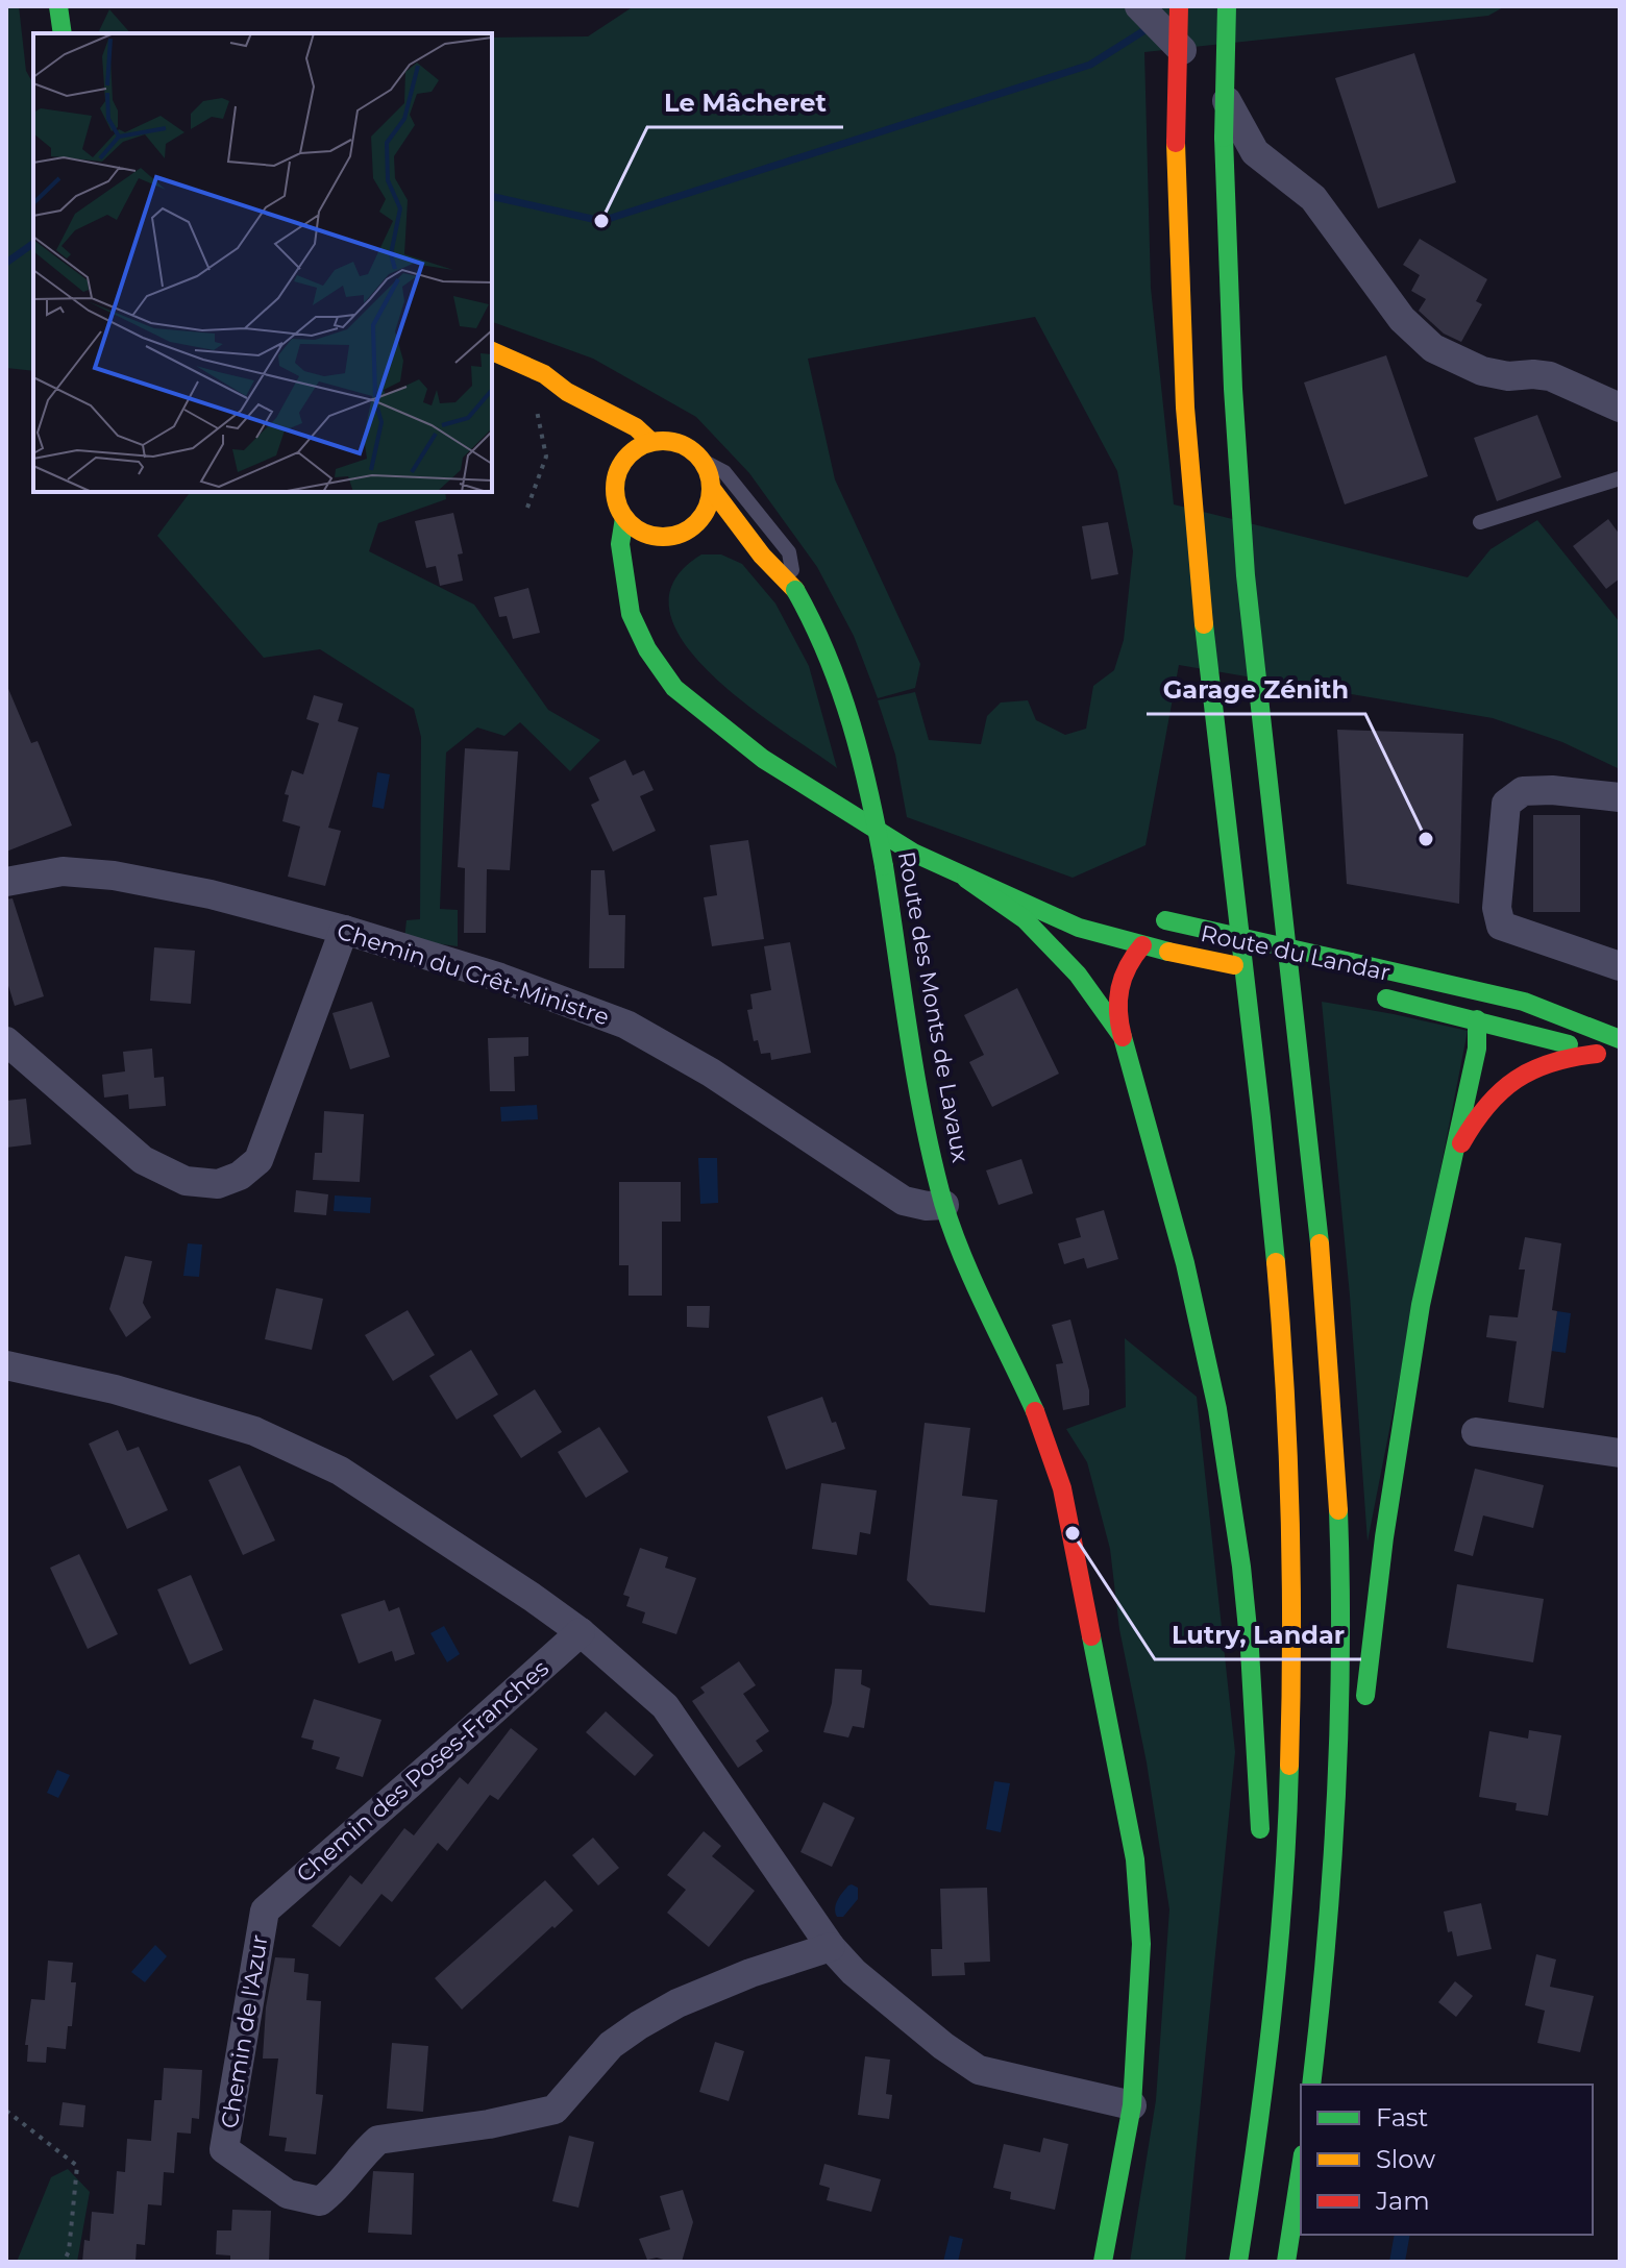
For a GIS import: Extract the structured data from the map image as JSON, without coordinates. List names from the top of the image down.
{
  "streets": {
    "main road": ["Route du Landar", "Route des Monts de Lavaux"],
    "street": ["Chemin du Crêt-Ministre", "Chemin des Poses-Franches", "Chemin de l'Azur"]
  },
  "crossings": [
    ["Route du Landar", "Route des Monts de Lavaux"],
    ["Chemin du Crêt-Ministre", "Route des Monts de Lavaux"],
    ["Chemin des Poses-Franches", "Chemin de l'Azur"]
  ],
  "places": ["Le Mâcheret", "Garage Zénith", "Lutry, Landar"],
  "legend": ["Fast", "Slow", "Jam"]
}
